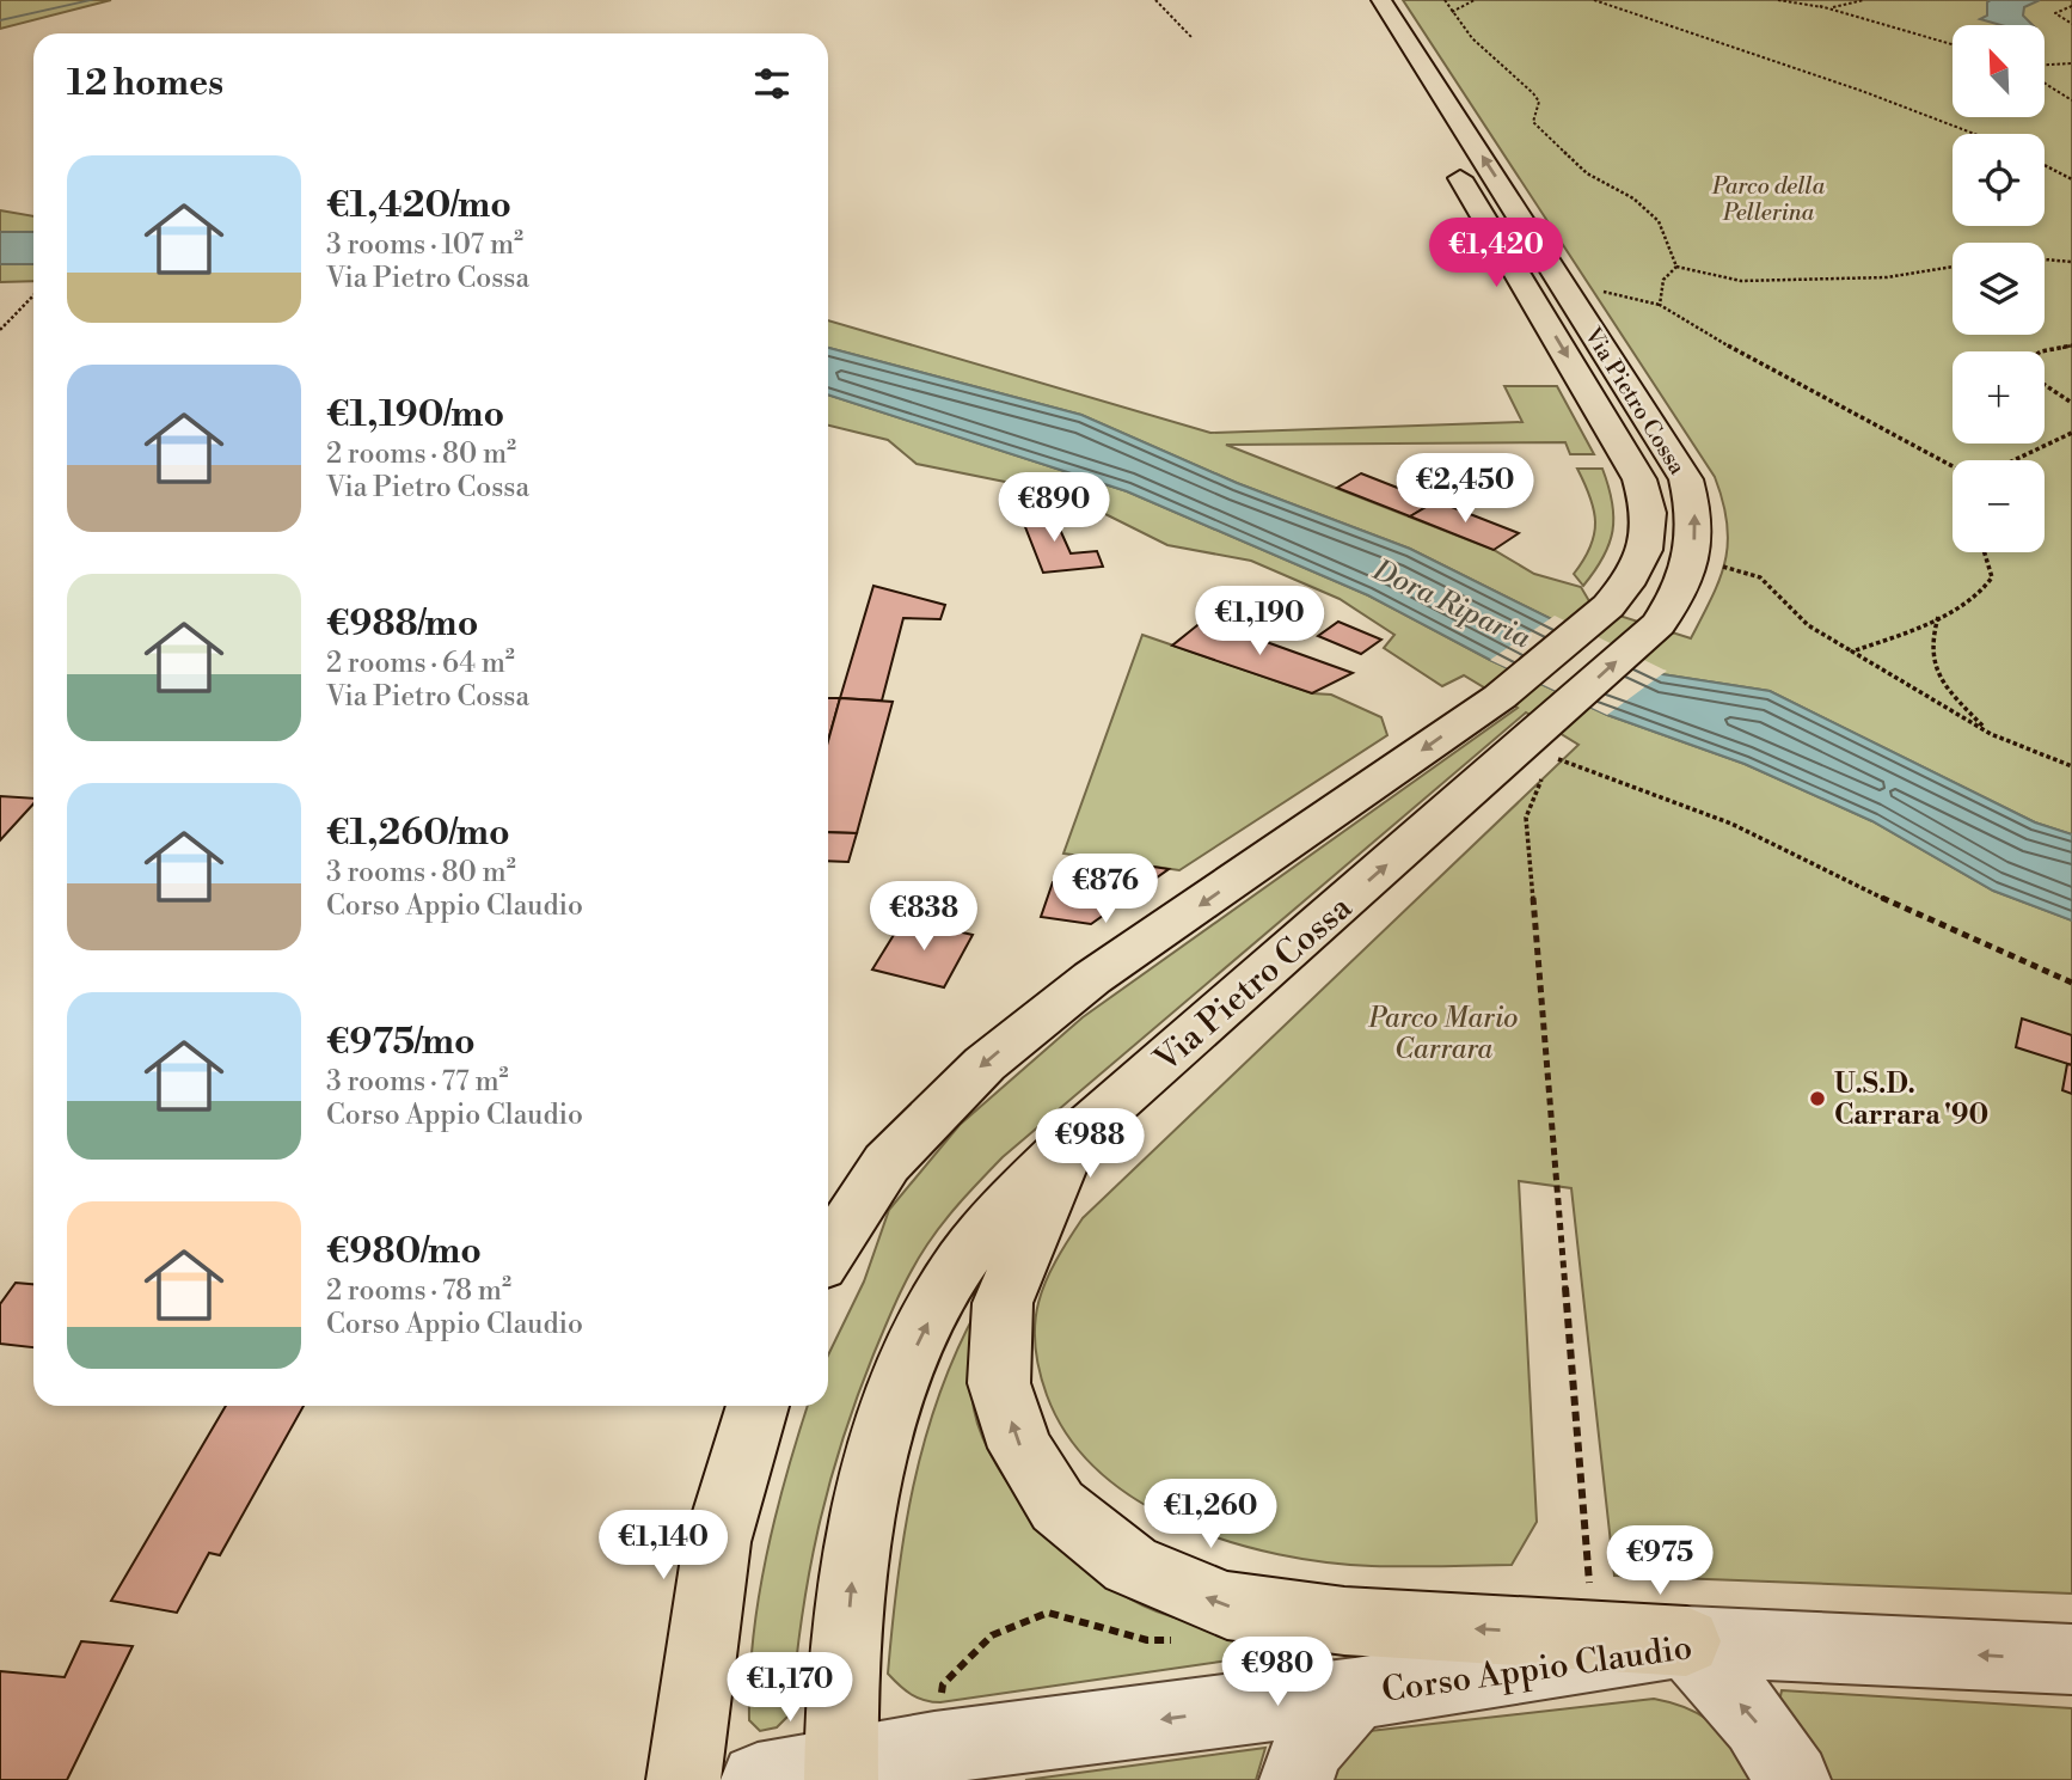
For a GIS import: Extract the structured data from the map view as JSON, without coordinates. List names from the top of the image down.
{
  "streets": {
    "main road": ["Via Pietro Cossa"],
    "street": ["Corso Appio Claudio"]
  },
  "crossings": [
    ["Via Pietro Cossa", "Corso Appio Claudio"]
  ],
  "one_way": ["Corso Appio Claudio"],
  "water": ["Dora Riparia"],
  "parks": ["Parco della Pellerina", "Parco Mario Carrara"],
  "places": ["U.S.D. Carrara '90"],
  "north": "top left",
  "page": {
    "map_buttons": ["+", "−"],
    "heading": "12 homes",
    "list": [
      {
        "name": "€1,420/mo",
        "note": "3 rooms · 107 m² · Via Pietro Cossa"
      },
      {
        "name": "€1,190/mo",
        "note": "2 rooms · 80 m² · Via Pietro Cossa"
      },
      {
        "name": "€988/mo",
        "note": "2 rooms · 64 m² · Via Pietro Cossa"
      },
      {
        "name": "€1,260/mo",
        "note": "3 rooms · 80 m² · Corso Appio Claudio"
      },
      {
        "name": "€975/mo",
        "note": "3 rooms · 77 m² · Corso Appio Claudio"
      },
      {
        "name": "€980/mo",
        "note": "2 rooms · 78 m² · Corso Appio Claudio"
      }
    ],
    "price": [
      "€1,420",
      "€2,450",
      "€890",
      "€1,190",
      "€876",
      "€838",
      "€988",
      "€1,260",
      "€1,140",
      "€975",
      "€980",
      "€1,170"
    ]
  }
}
